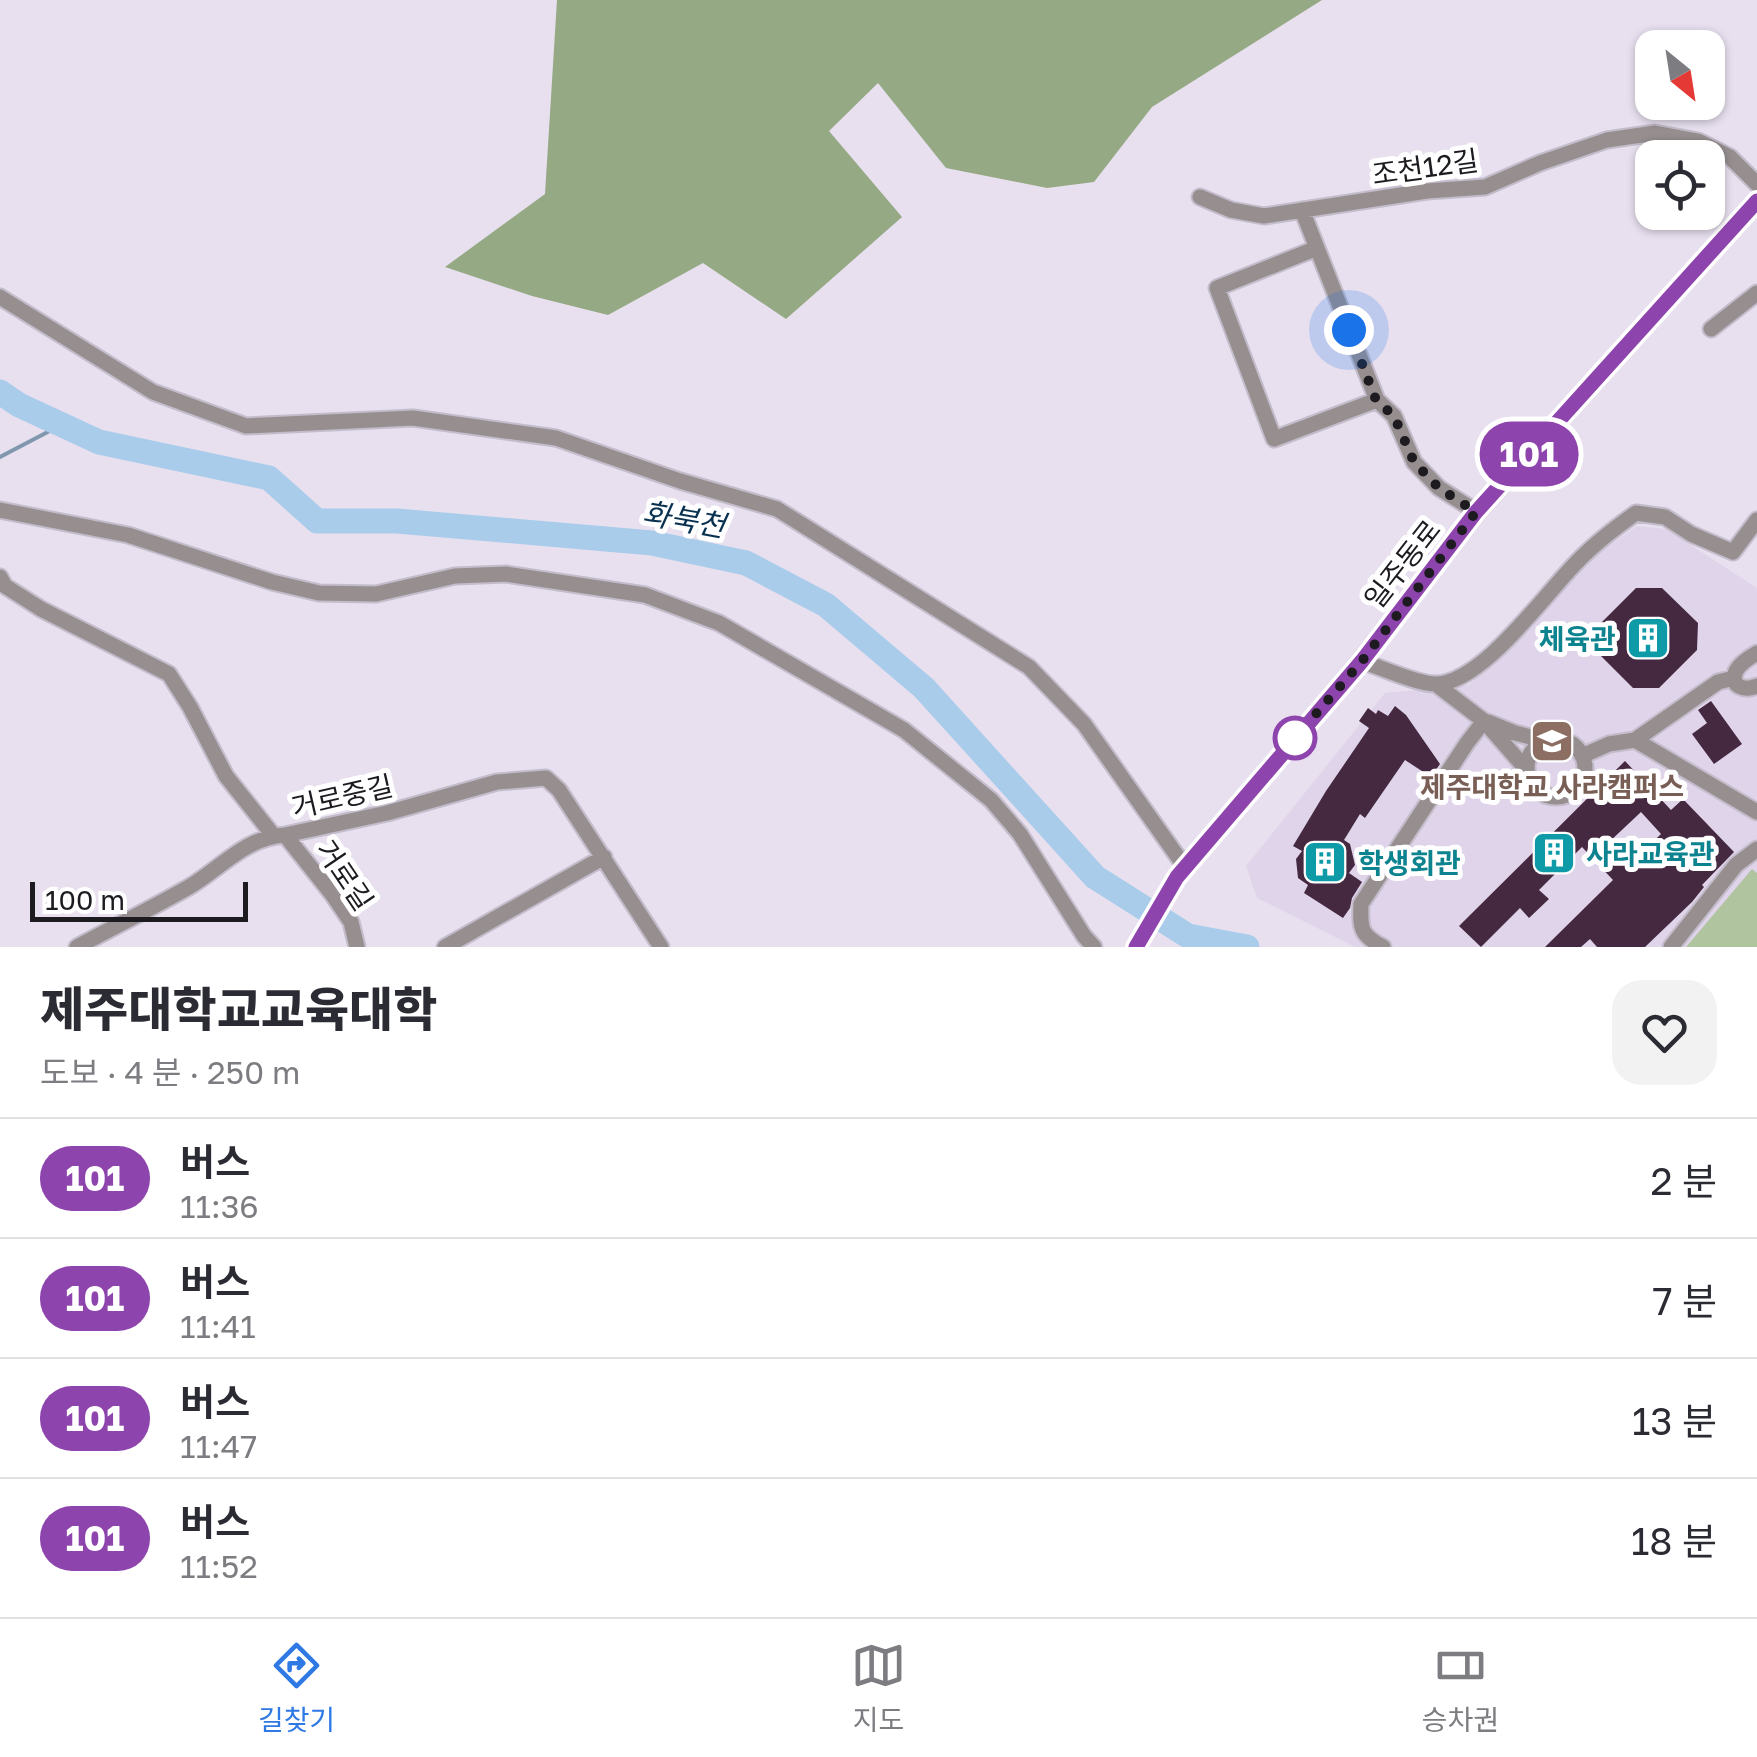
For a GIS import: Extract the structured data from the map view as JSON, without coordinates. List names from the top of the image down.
{
  "streets": {
    "main road": ["일주동로"],
    "street": ["조천12길", "거로중길", "거로길"]
  },
  "crossings": [
    ["거로중길", "거로길"]
  ],
  "water": ["화북천"],
  "places": {
    "building": ["체육관", "사라교육관", "학생회관"],
    "school or university": ["제주대학교 사라캠퍼스"]
  },
  "lines": ["bus line 101"],
  "scale_bar": "100 m",
  "north": "bottom right",
  "page": {
    "on_map": "101",
    "scale": "100 m",
    "heading": ["제주대학교교육대학", "도보 · 4 분 · 250 m"],
    "list": [
      {
        "mark": "101",
        "name": "버스",
        "note": "11:36",
        "value": "2 분"
      },
      {
        "mark": "101",
        "name": "버스",
        "note": "11:41",
        "value": "7 분"
      },
      {
        "mark": "101",
        "name": "버스",
        "note": "11:47",
        "value": "13 분"
      },
      {
        "mark": "101",
        "name": "버스",
        "note": "11:52",
        "value": "18 분"
      }
    ],
    "tabs": ["길찾기", "지도", "승차권"]
  }
}
